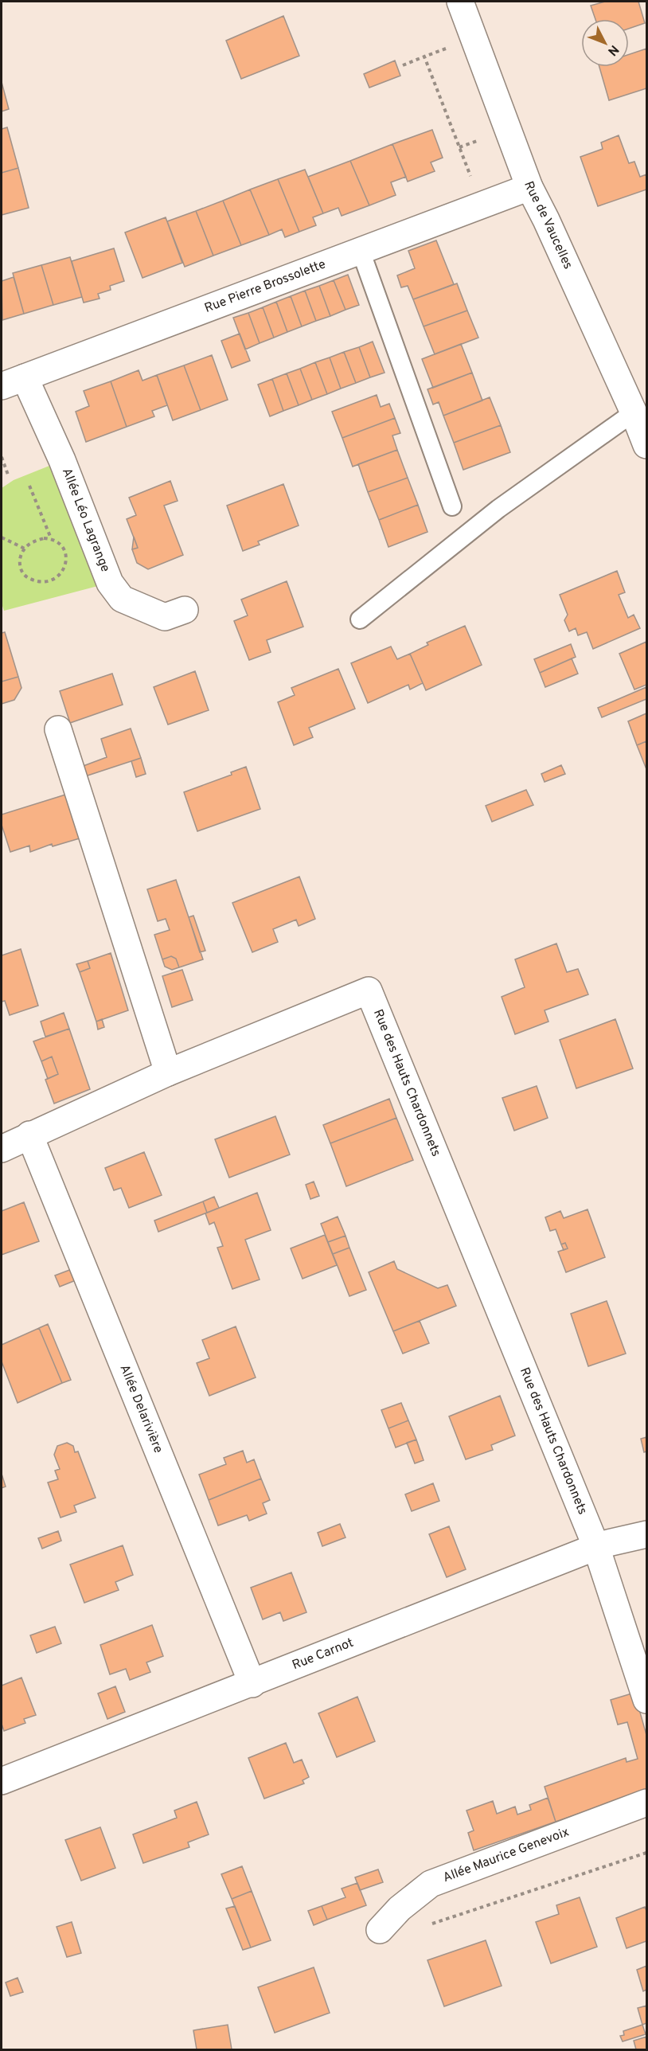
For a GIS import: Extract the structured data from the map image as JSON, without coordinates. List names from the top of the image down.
{
  "streets": {
    "street": [
      "Rue de Vaucelles",
      "Rue Pierre Brossolette",
      "Allée Léo Lagrange",
      "Rue des Hauts Chardonnets",
      "Allée Delarivière",
      "Rue Carnot",
      "Allée Maurice Genevoix"
    ]
  },
  "crossings": [
    ["Rue de Vaucelles", "Rue Pierre Brossolette"],
    ["Rue Pierre Brossolette", "Allée Léo Lagrange"],
    ["Rue des Hauts Chardonnets", "Allée Delarivière"],
    ["Rue des Hauts Chardonnets", "Rue Carnot"],
    ["Allée Delarivière", "Rue Carnot"]
  ],
  "north": "bottom right"
}
